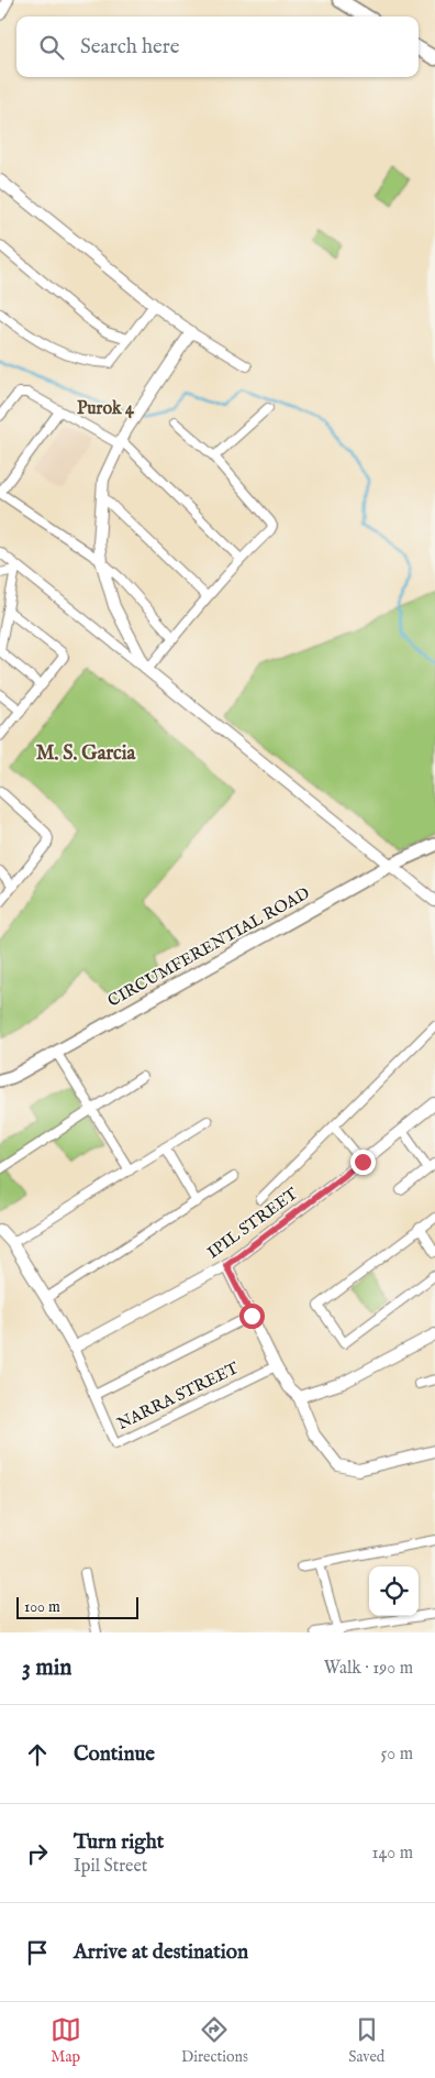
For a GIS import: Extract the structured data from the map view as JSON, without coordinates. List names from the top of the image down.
{
  "streets": {
    "main road": ["CIRCUMFERENTIAL ROAD"],
    "street": ["IPIL STREET", "NARRA STREET"]
  },
  "crossings": [
    ["IPIL STREET", "NARRA STREET"]
  ],
  "districts": ["Purok 4", "M. S. Garcia"],
  "scale_bar": "100 m",
  "page": {
    "search": "Search here",
    "scale": "100 m",
    "heading": ["3 min", "Walk · 190 m"],
    "list": [
      ["Continue", "50 m"],
      ["Turn right", "Ipil Street", "140 m"],
      "Arrive at destination"
    ],
    "nav": ["Map", "Directions", "Saved"]
  }
}
